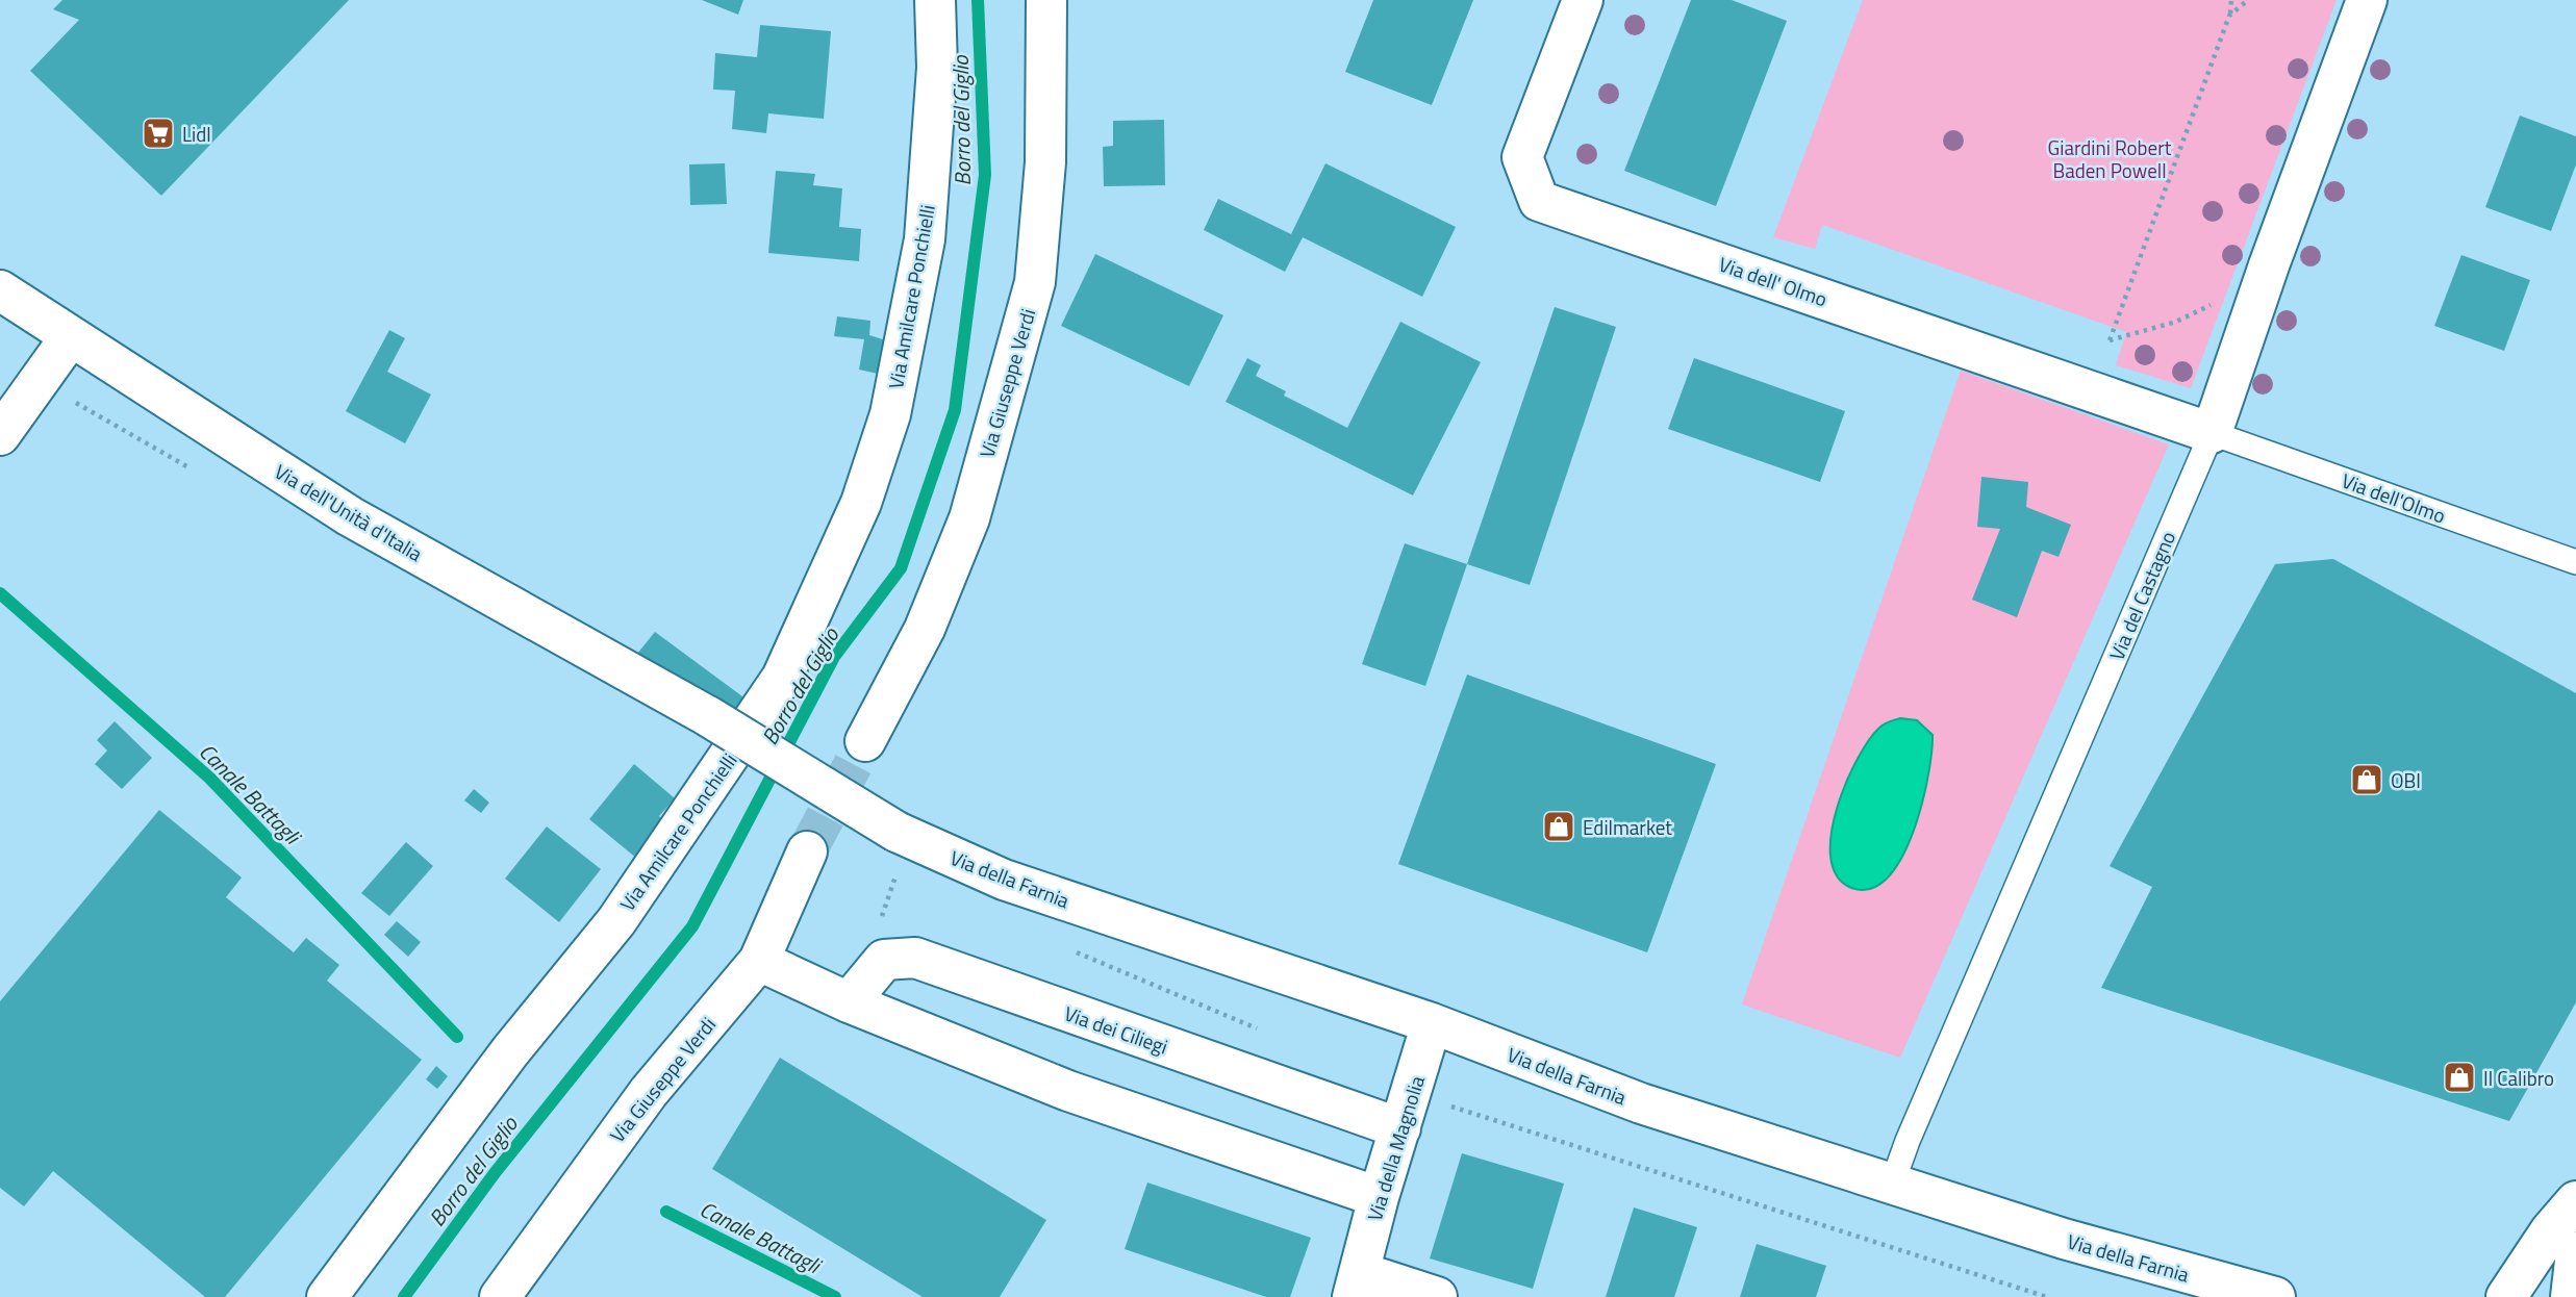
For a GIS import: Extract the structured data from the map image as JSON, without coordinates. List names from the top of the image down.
{
  "streets": {
    "street": [
      "Via dell' Olmo",
      "Via Amilcare Ponchielli",
      "Via Giuseppe Verdi",
      "Via dell'Unità d'Italia",
      "Via del Castagno",
      "Via della Farnia",
      "Via dei Ciliegi",
      "Via della Magnolia"
    ],
    "lane": ["Via dell'Olmo"]
  },
  "crossings": [
    ["Via dell' Olmo", "Via dell'Olmo"],
    ["Via dell' Olmo", "Via del Castagno"],
    ["Via dell'Olmo", "Via del Castagno"],
    ["Via dell'Unità d'Italia", "Via della Farnia"],
    ["Via del Castagno", "Via della Farnia"],
    ["Via della Farnia", "Via della Magnolia"],
    ["Via dei Ciliegi", "Via della Magnolia"]
  ],
  "water": ["Borro del Giglio", "Canale Battagli"],
  "parks": ["Giardini Robert Baden Powell"],
  "places": {
    "supermarket": ["Lidl"],
    "shop": ["OBI", "Edilmarket", "Il Calibro"]
  }
}
